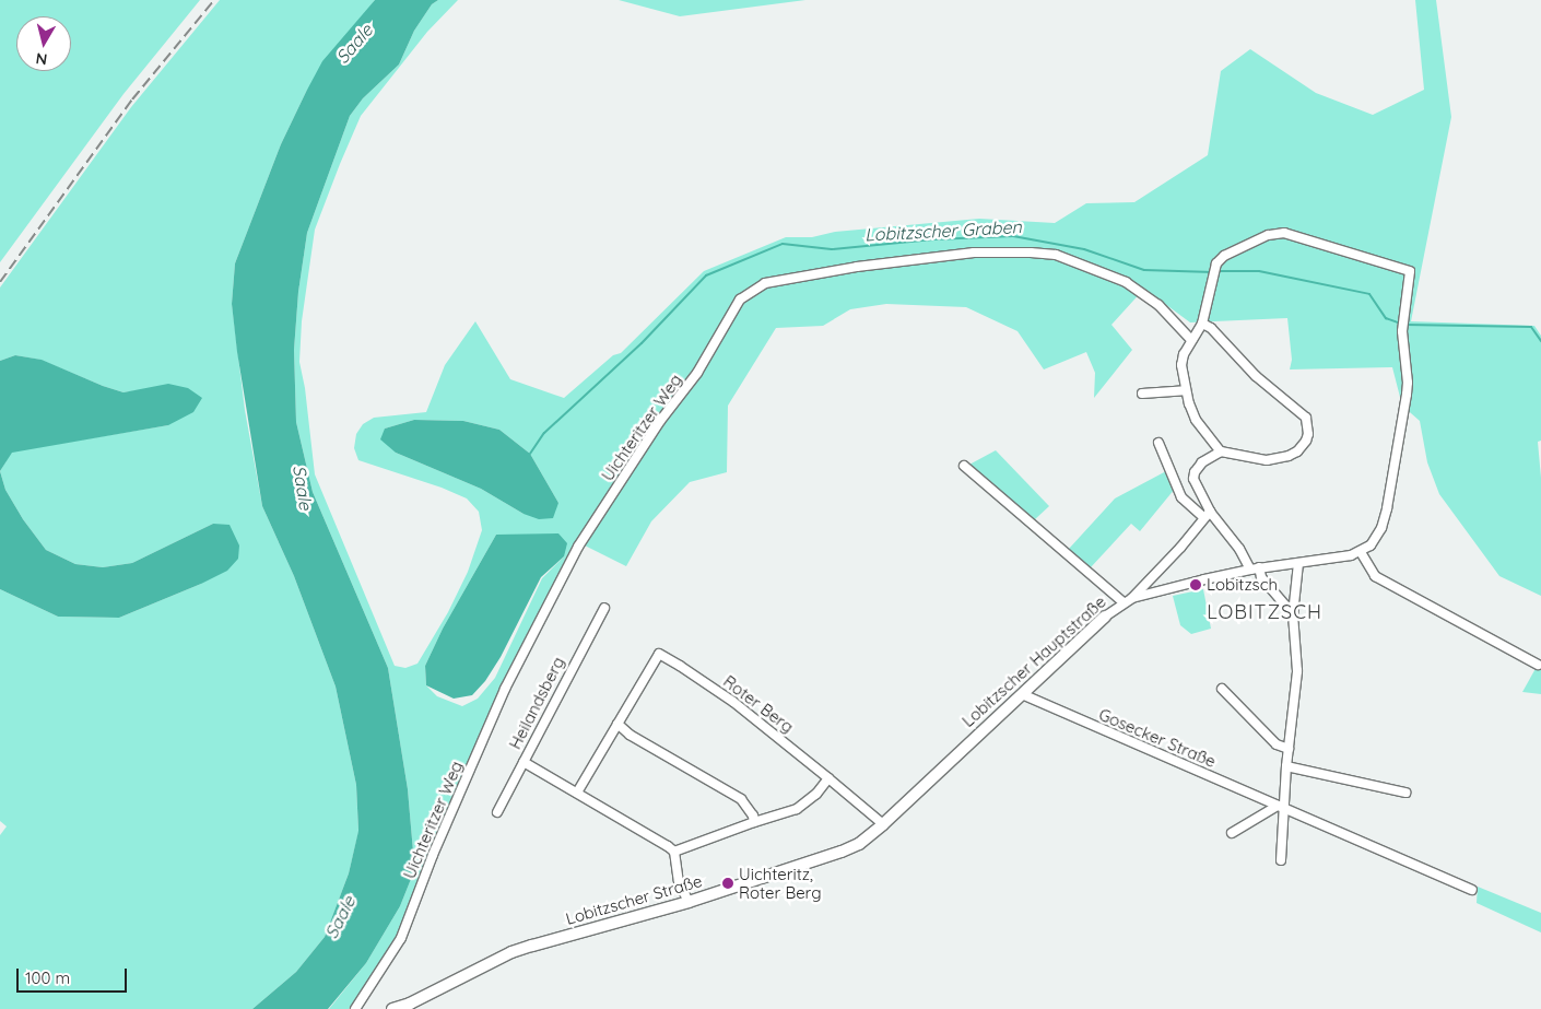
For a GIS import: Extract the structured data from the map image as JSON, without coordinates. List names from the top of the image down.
{
  "streets": {
    "street": [
      "Uichteritzer Weg",
      "Lobitzscher Hauptstraße",
      "Heilandsberg",
      "Roter Berg",
      "Gosecker Straße",
      "Lobitzscher Straße"
    ]
  },
  "crossings": [
    ["Lobitzscher Hauptstraße", "Gosecker Straße"],
    ["Lobitzscher Hauptstraße", "Lobitzscher Straße"]
  ],
  "districts": ["LOBITZSCH"],
  "water": ["Saale", "Lobitzscher Graben"],
  "places": ["Lobitzsch", "Uichteritz, Roter Berg"],
  "scale_bar": "100 m",
  "north": "bottom"
}
